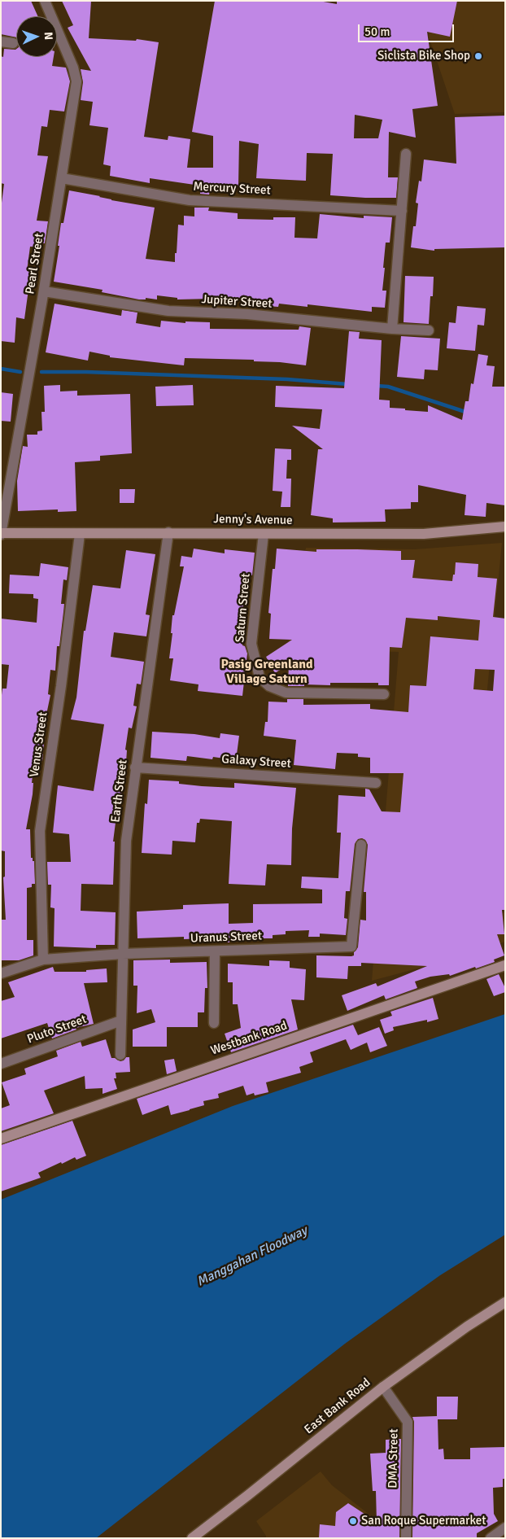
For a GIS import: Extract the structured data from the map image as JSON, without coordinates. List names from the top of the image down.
{
  "streets": {
    "street": [
      "Mercury Street",
      "Pearl Street",
      "Jupiter Street",
      "Jenny's Avenue",
      "Saturn Street",
      "Venus Street",
      "Galaxy Street",
      "Earth Street",
      "Uranus Street",
      "Pluto Street",
      "Westbank Road",
      "East Bank Road",
      "DMA Street"
    ]
  },
  "crossings": [
    ["Mercury Street", "Pearl Street"],
    ["Pearl Street", "Jupiter Street"],
    ["Pearl Street", "Jenny's Avenue"],
    ["Jenny's Avenue", "Saturn Street"],
    ["Jenny's Avenue", "Venus Street"],
    ["Jenny's Avenue", "Earth Street"],
    ["Venus Street", "Uranus Street"],
    ["Galaxy Street", "Earth Street"],
    ["Earth Street", "Uranus Street"],
    ["Earth Street", "Pluto Street"],
    ["East Bank Road", "DMA Street"]
  ],
  "districts": ["Pasig Greenland Village Saturn"],
  "water": ["Manggahan Floodway"],
  "places": ["Siclista Bike Shop", "San Roque Supermarket"],
  "scale_bar": "50 m",
  "north": "right"
}
